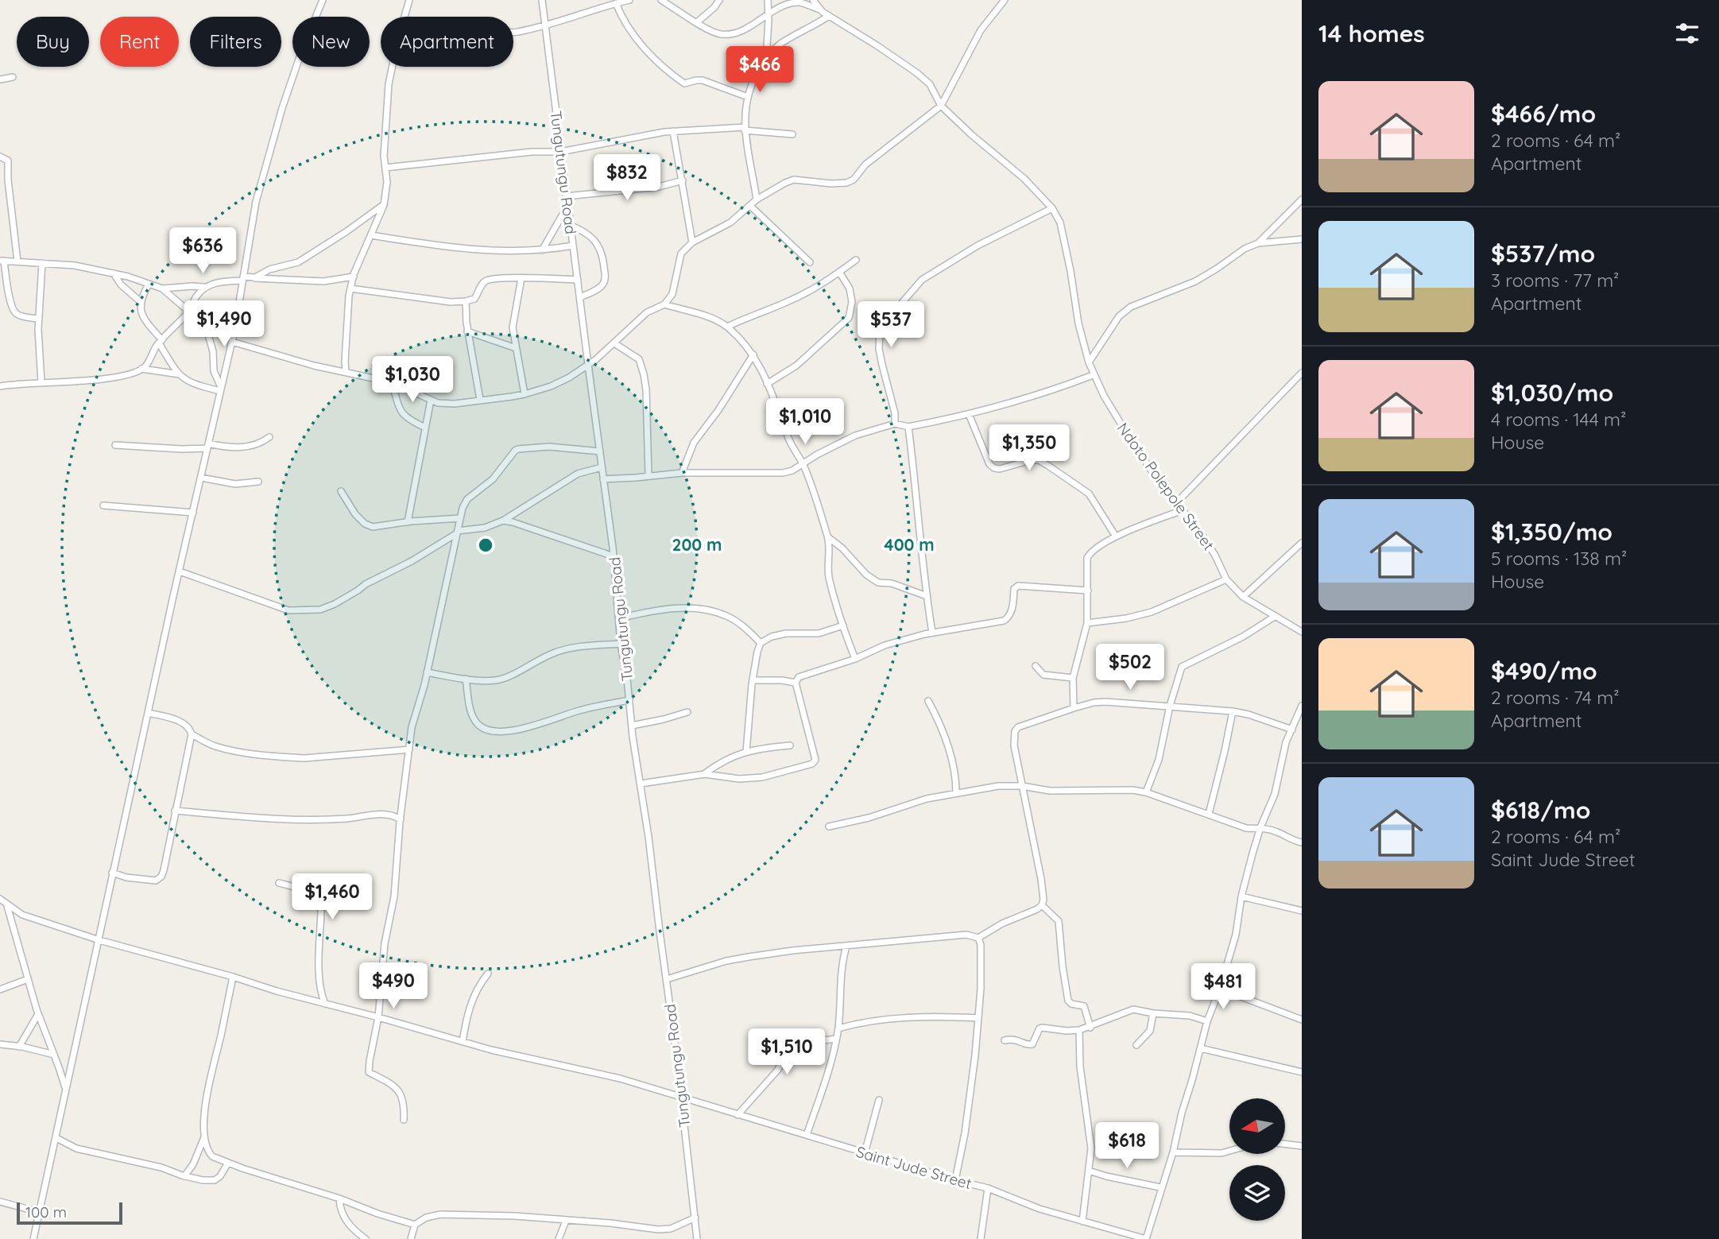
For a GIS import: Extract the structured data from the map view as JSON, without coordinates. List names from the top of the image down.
{
  "streets": {
    "street": ["Tungutungu Road", "Ndoto Polepole Street", "Saint Jude Street"]
  },
  "crossings": [
    ["Tungutungu Road", "Saint Jude Street"]
  ],
  "scale_bar": "100 m",
  "north": "left",
  "page": {
    "heading": "14 homes",
    "chip": [
      "Buy",
      "Rent",
      "Filters",
      "New",
      "Apartment"
    ],
    "price": [
      "$466",
      "$832",
      "$636",
      "$1,490",
      "$537",
      "$1,030",
      "$1,010",
      "$1,350",
      "$502",
      "$1,460",
      "$490",
      "$481",
      "$1,510",
      "$618"
    ],
    "list": [
      {
        "name": "$466/mo",
        "note": "2 rooms · 64 m² · Apartment"
      },
      {
        "name": "$537/mo",
        "note": "3 rooms · 77 m² · Apartment"
      },
      {
        "name": "$1,030/mo",
        "note": "4 rooms · 144 m² · House"
      },
      {
        "name": "$1,350/mo",
        "note": "5 rooms · 138 m² · House"
      },
      {
        "name": "$490/mo",
        "note": "2 rooms · 74 m² · Apartment"
      },
      {
        "name": "$618/mo",
        "note": "2 rooms · 64 m² · Saint Jude Street"
      }
    ],
    "scale": "100 m"
  },
  "rings": ["200 m", "400 m"]
}
